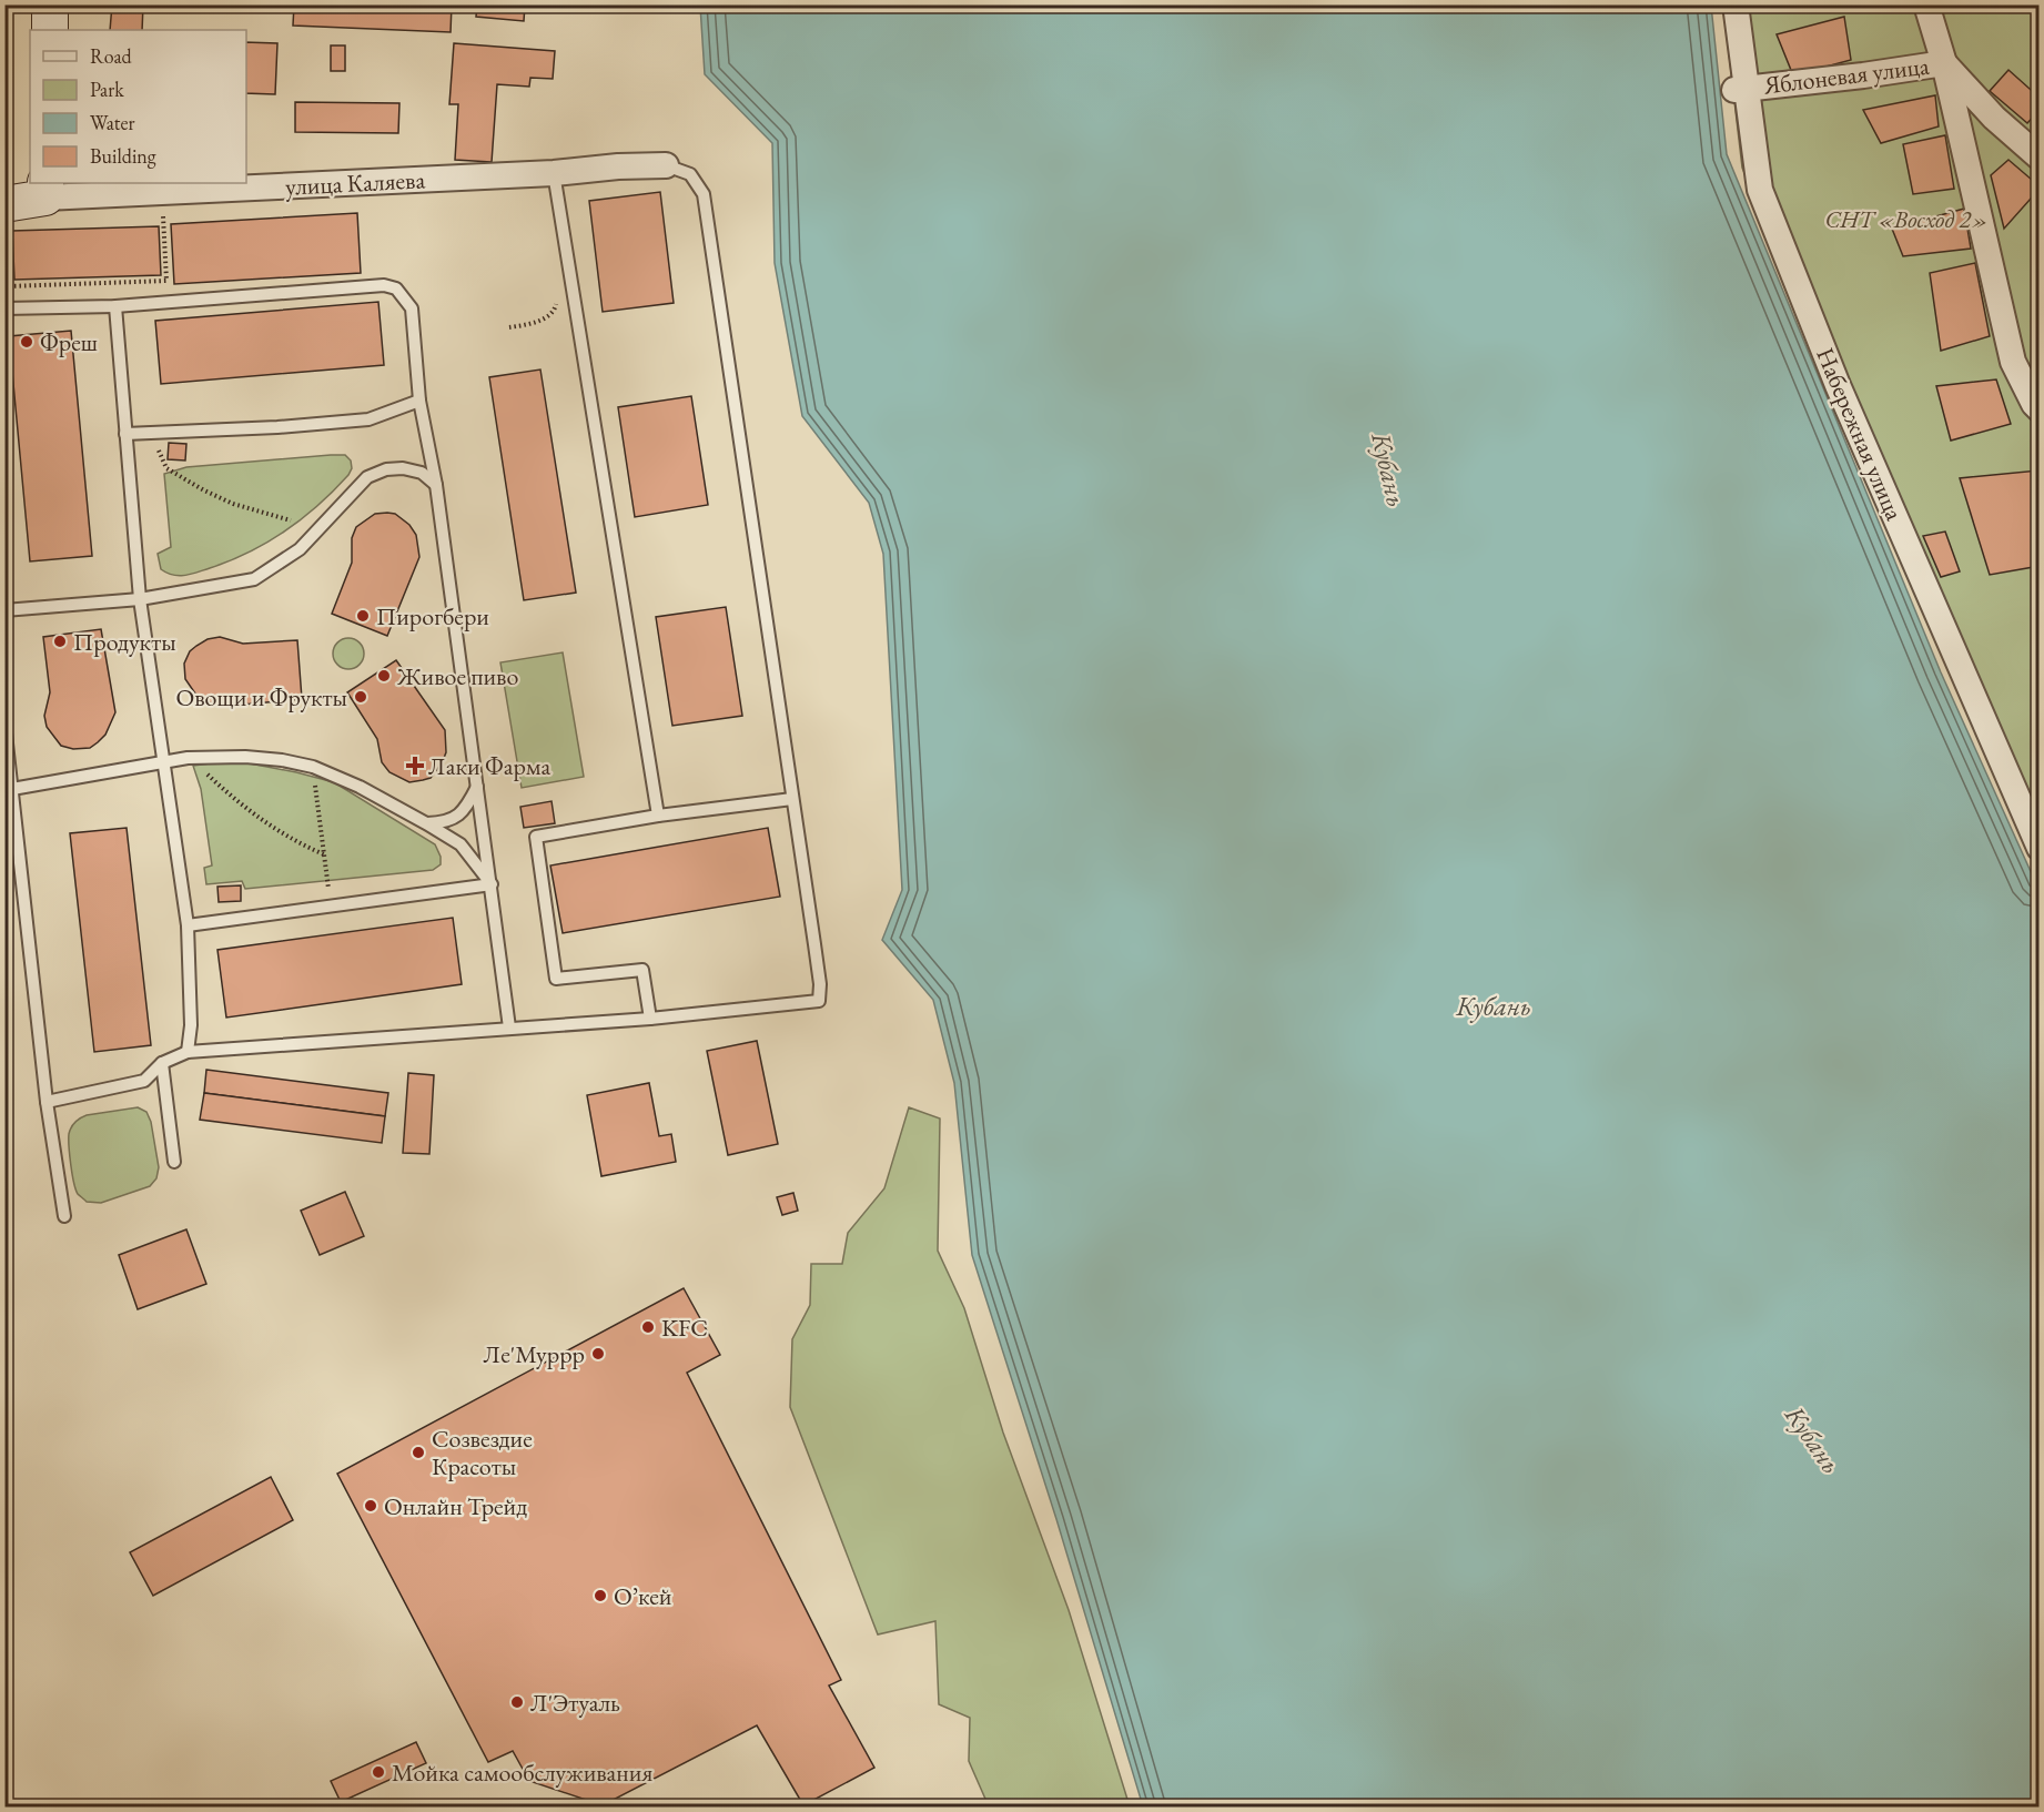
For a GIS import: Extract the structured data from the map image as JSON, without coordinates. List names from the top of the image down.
{
  "streets": {
    "main road": ["улица Каляева"],
    "street": ["Яблоневая улица", "Набережная улица"]
  },
  "crossings": [
    ["Яблоневая улица", "Набережная улица"]
  ],
  "water": ["Кубань"],
  "parks": ["СНТ «Восход 2»"],
  "places": {
    "other": [
      "Фреш",
      "Пирогбери",
      "Продукты",
      "Живое пиво",
      "Овощи и Фрукты",
      "KFC",
      "Ле'Муррр",
      "Созвездие Красоты",
      "Онлайн Трейд",
      "О’кей",
      "Л'Этуаль",
      "Мойка самообслуживания"
    ],
    "health": ["Лаки Фарма"]
  },
  "legend": [
    "Road",
    "Park",
    "Water",
    "Building"
  ]
}
